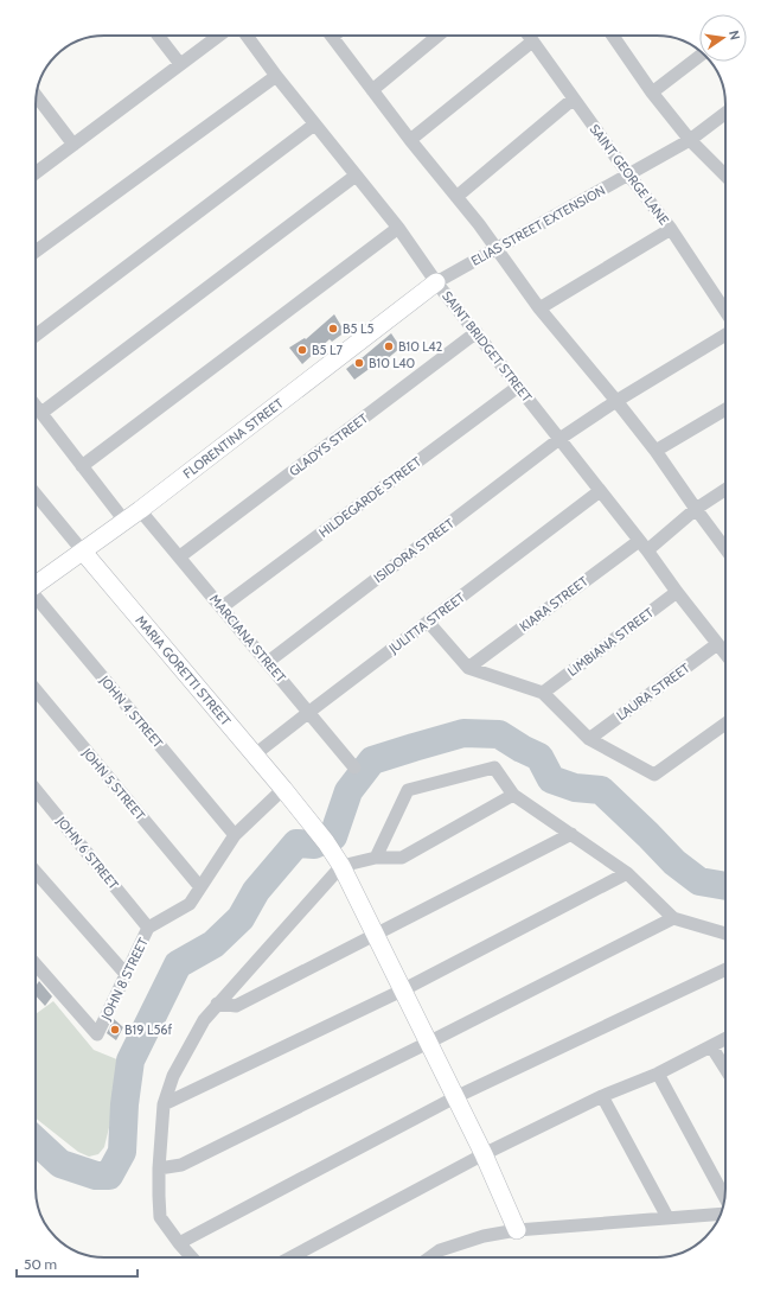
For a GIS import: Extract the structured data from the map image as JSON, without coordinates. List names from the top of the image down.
{
  "streets": {
    "street": [
      "SAINT GEORGE LANE",
      "ELIAS STREET EXTENSION",
      "SAINT BRIDGET STREET",
      "FLORENTINA STREET",
      "GLADYS STREET",
      "HILDEGARDE STREET",
      "ISIDORA STREET",
      "KIARA STREET",
      "JULITTA STREET",
      "MARCIANA STREET",
      "LIMBIANA STREET",
      "MARIA GORETTI STREET",
      "LAURA STREET",
      "JOHN 4 STREET",
      "JOHN 5 STREET",
      "JOHN 6 STREET",
      "JOHN 8 STREET"
    ]
  },
  "crossings": [
    ["SAINT GEORGE LANE", "ELIAS STREET EXTENSION"],
    ["ELIAS STREET EXTENSION", "SAINT BRIDGET STREET"],
    ["ELIAS STREET EXTENSION", "FLORENTINA STREET"],
    ["SAINT BRIDGET STREET", "FLORENTINA STREET"],
    ["SAINT BRIDGET STREET", "GLADYS STREET"],
    ["SAINT BRIDGET STREET", "HILDEGARDE STREET"],
    ["SAINT BRIDGET STREET", "ISIDORA STREET"],
    ["SAINT BRIDGET STREET", "KIARA STREET"],
    ["SAINT BRIDGET STREET", "JULITTA STREET"],
    ["SAINT BRIDGET STREET", "LIMBIANA STREET"],
    ["SAINT BRIDGET STREET", "LAURA STREET"],
    ["FLORENTINA STREET", "MARCIANA STREET"],
    ["FLORENTINA STREET", "MARIA GORETTI STREET"],
    ["GLADYS STREET", "MARCIANA STREET"],
    ["HILDEGARDE STREET", "MARCIANA STREET"],
    ["ISIDORA STREET", "MARCIANA STREET"],
    ["JULITTA STREET", "MARCIANA STREET"],
    ["JULITTA STREET", "MARIA GORETTI STREET"],
    ["MARIA GORETTI STREET", "JOHN 8 STREET"],
    ["JOHN 4 STREET", "JOHN 8 STREET"],
    ["JOHN 5 STREET", "JOHN 8 STREET"],
    ["JOHN 6 STREET", "JOHN 8 STREET"]
  ],
  "places": [
    "B5 L5",
    "B10 L42",
    "B5 L7",
    "B10 L40",
    "B19 L56f"
  ],
  "scale_bar": "50 m",
  "north": "right"
}
